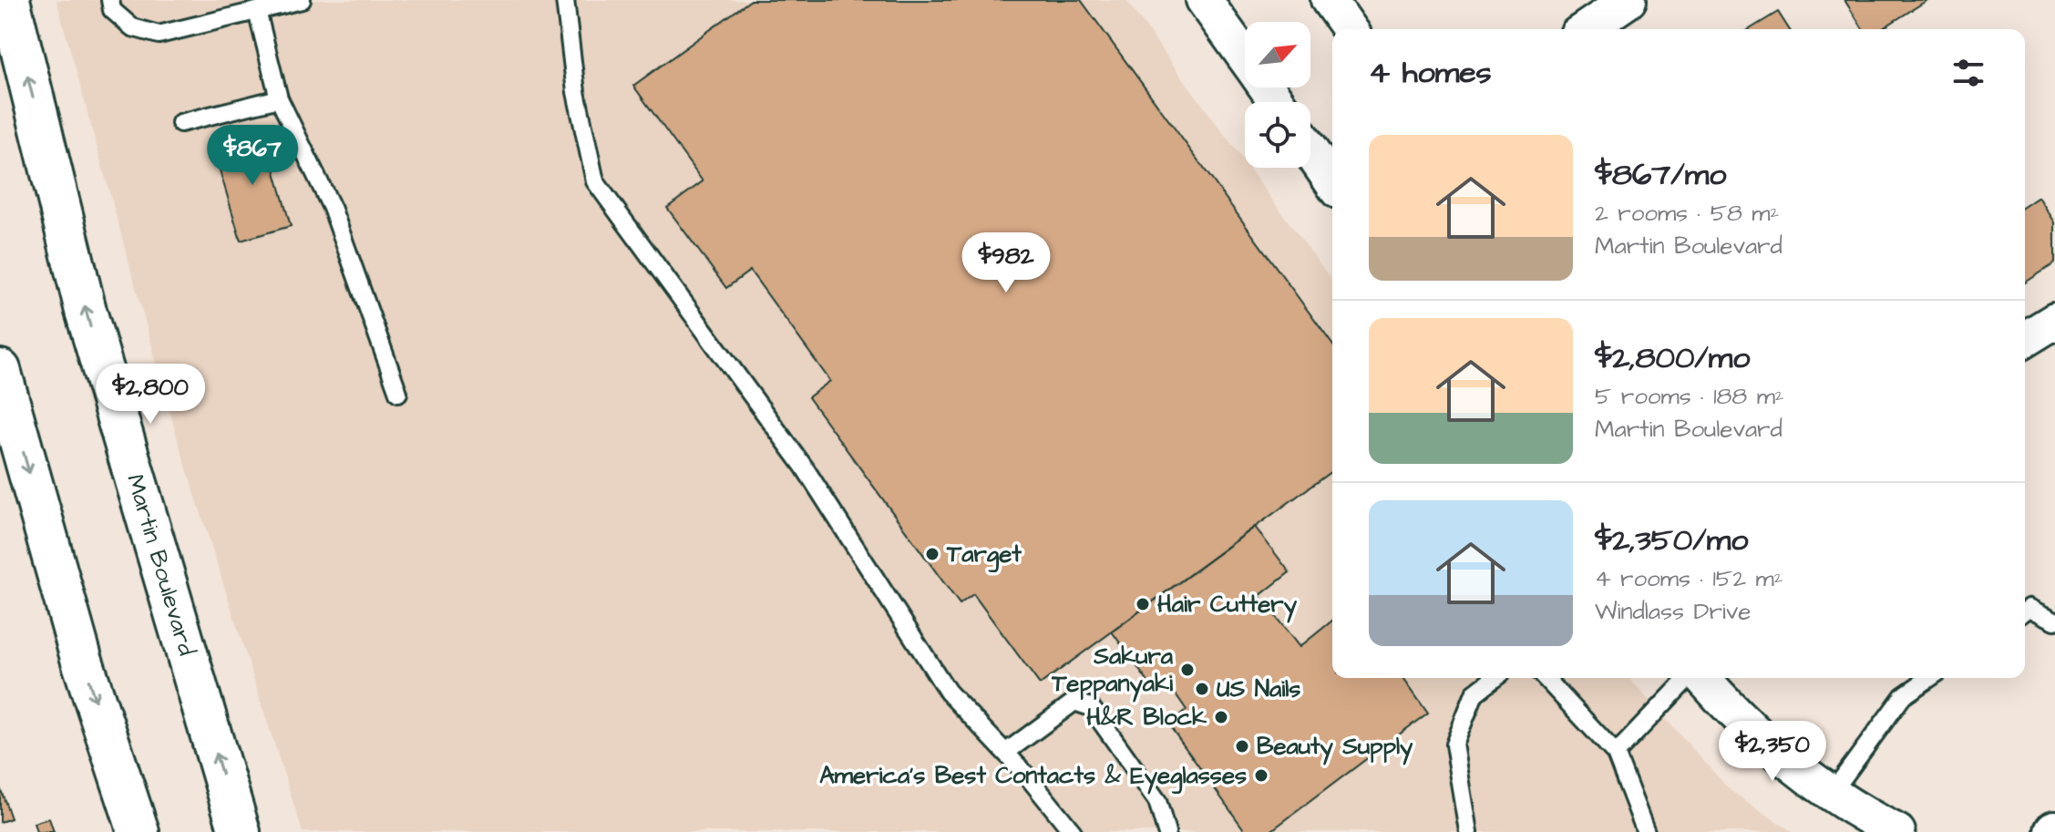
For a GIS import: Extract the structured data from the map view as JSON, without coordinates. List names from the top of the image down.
{
  "streets": {
    "main road": ["Martin Boulevard"]
  },
  "places": [
    "Target",
    "Hair Cuttery",
    "Sakura Teppanyaki",
    "US Nails",
    "H&R Block",
    "Beauty Supply",
    "America's Best Contacts & Eyeglasses"
  ],
  "north": "top right",
  "page": {
    "heading": "4 homes",
    "list": [
      {
        "name": "$867/mo",
        "note": "2 rooms · 58 m² · Martin Boulevard"
      },
      {
        "name": "$2,800/mo",
        "note": "5 rooms · 188 m² · Martin Boulevard"
      },
      {
        "name": "$2,350/mo",
        "note": "4 rooms · 152 m² · Windlass Drive"
      }
    ],
    "price": [
      "$867",
      "$982",
      "$2,800",
      "$2,350"
    ]
  }
}
